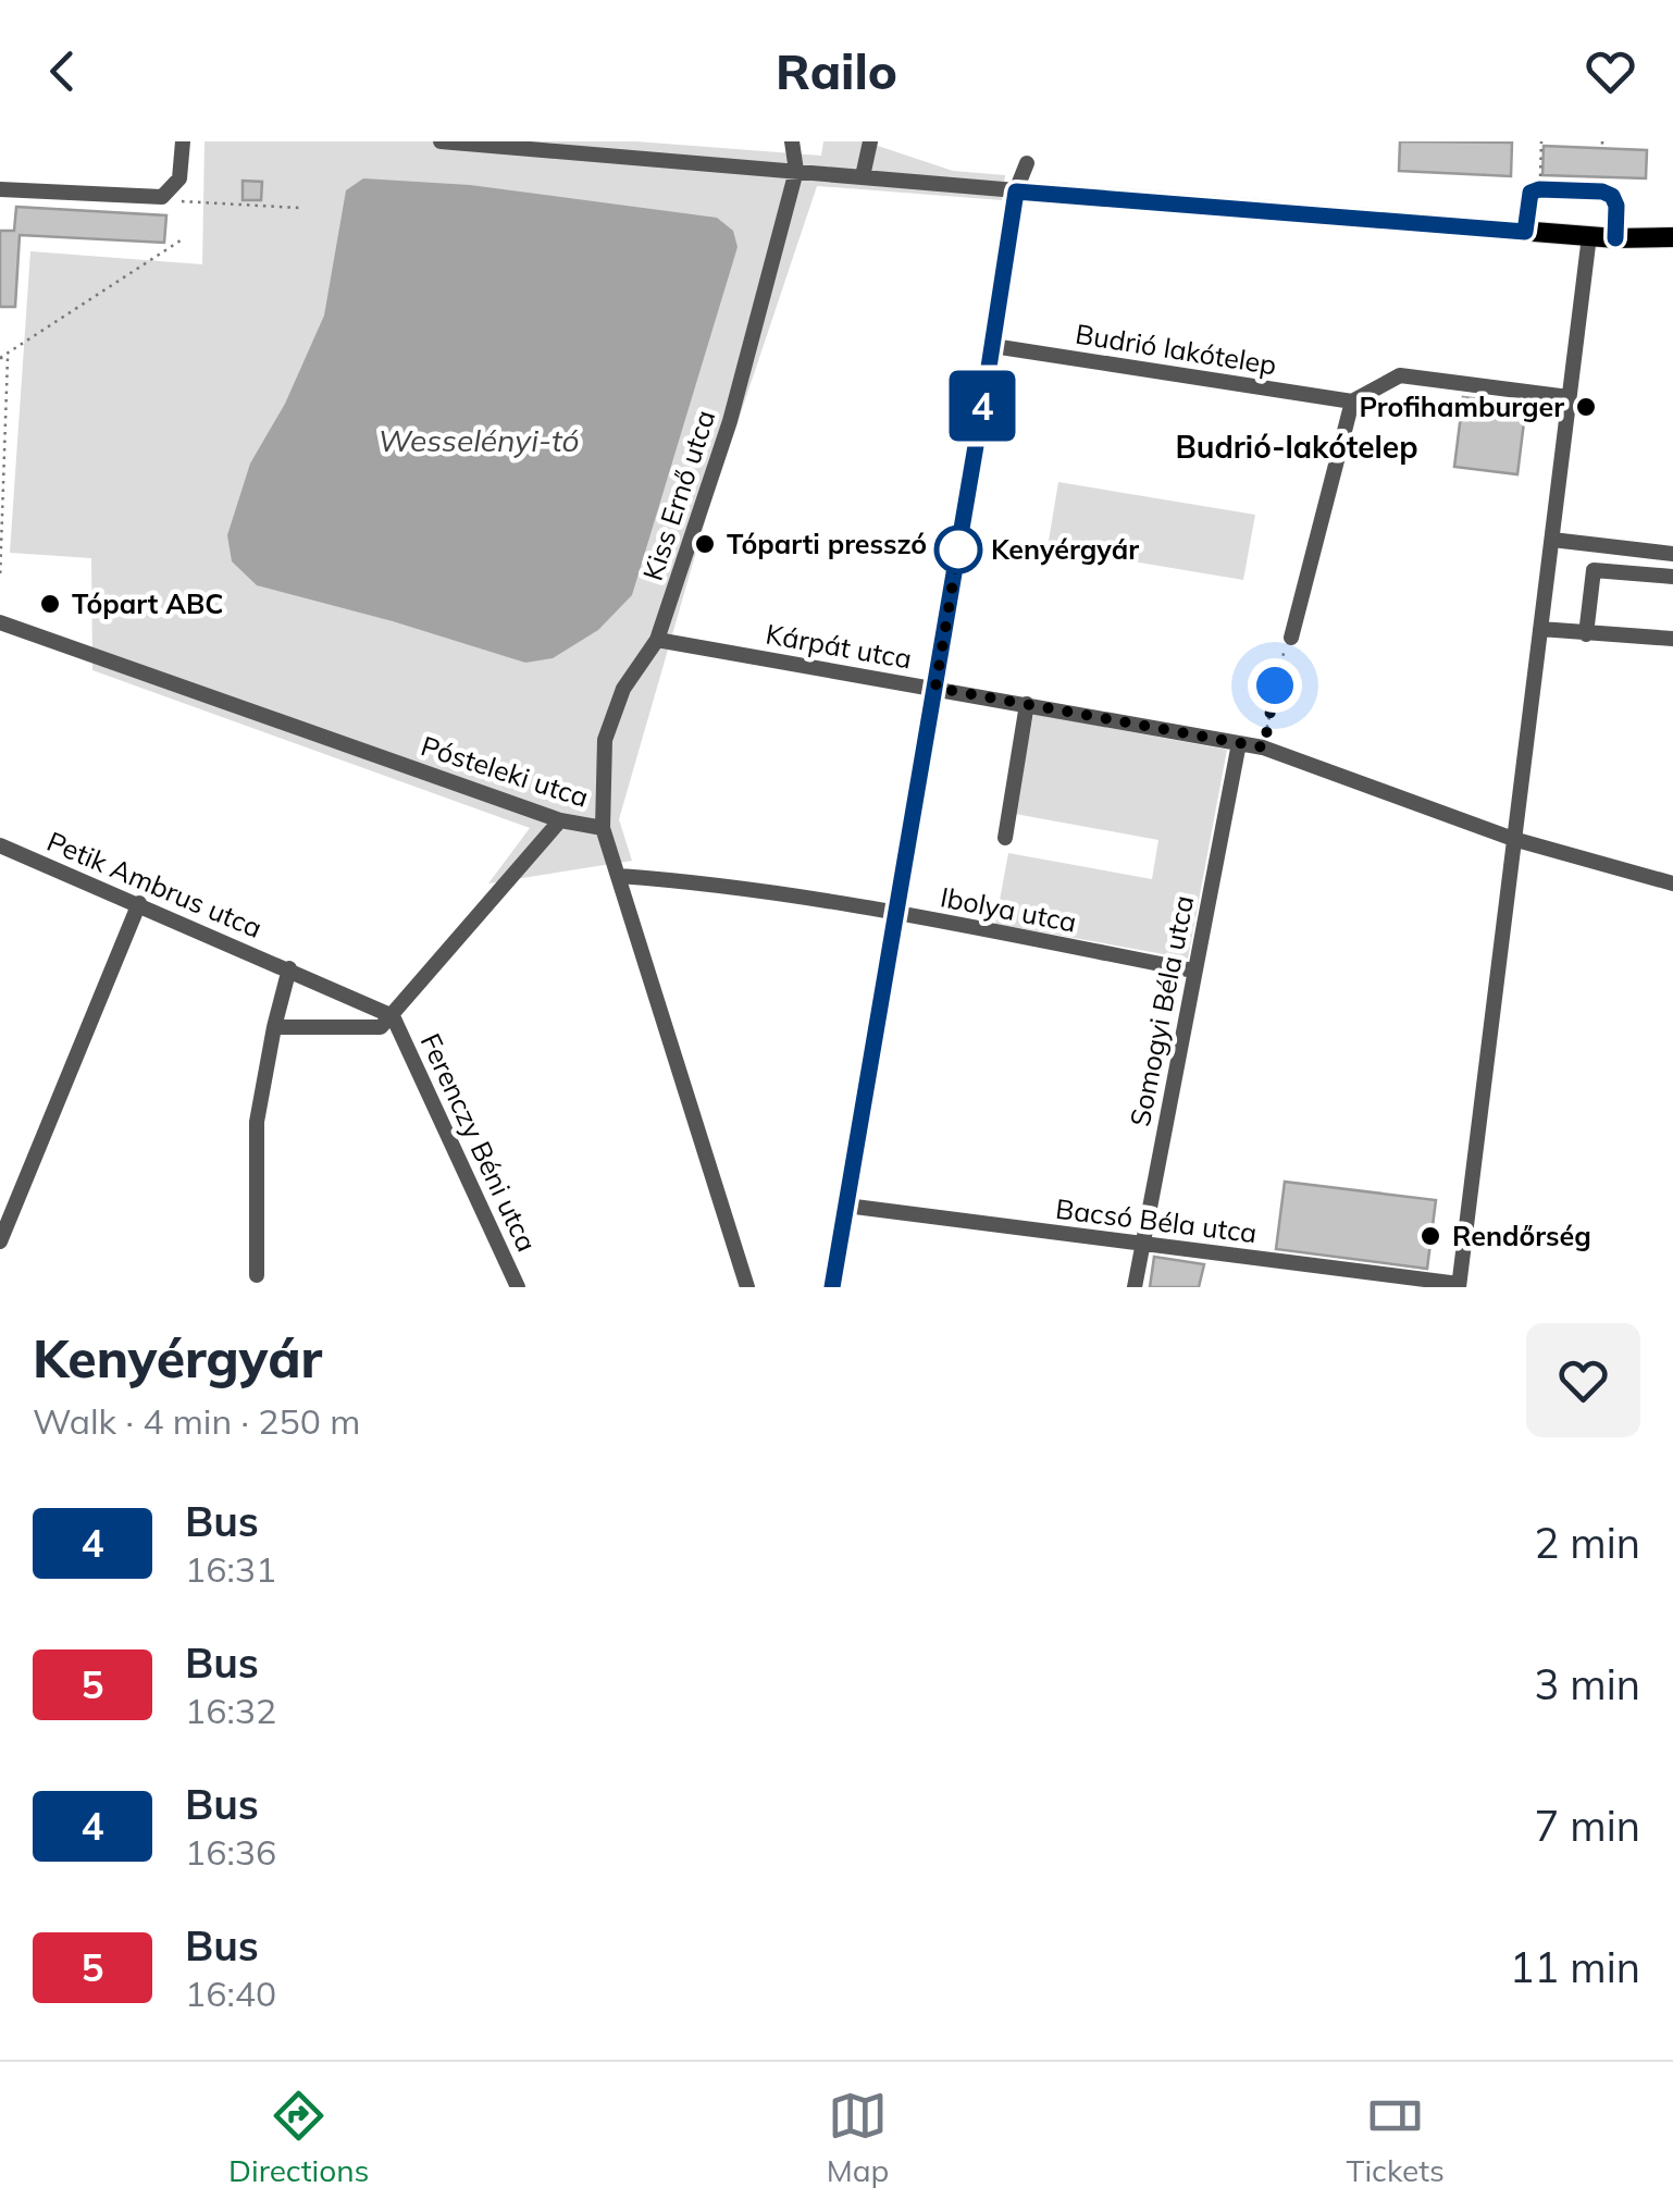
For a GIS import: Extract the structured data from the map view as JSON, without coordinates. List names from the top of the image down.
{
  "streets": {
    "street": [
      "Budrió lakótelep",
      "Kiss Ernő utca",
      "Kárpát utca",
      "Pósteleki utca",
      "Petik Ambrus utca",
      "Ibolya utca",
      "Somogyi Béla utca",
      "Ferenczy Béni utca",
      "Bacsó Béla utca"
    ]
  },
  "crossings": [
    ["Kiss Ernő utca", "Kárpát utca"],
    ["Kiss Ernő utca", "Pósteleki utca"],
    ["Kárpát utca", "Somogyi Béla utca"],
    ["Pósteleki utca", "Ibolya utca"],
    ["Pósteleki utca", "Ferenczy Béni utca"],
    ["Petik Ambrus utca", "Ferenczy Béni utca"],
    ["Ibolya utca", "Somogyi Béla utca"],
    ["Somogyi Béla utca", "Bacsó Béla utca"]
  ],
  "districts": ["Budrió-lakótelep"],
  "water": ["Wesselényi-tó"],
  "places": [
    "Profihamburger",
    "Tóparti presszó",
    "Kenyérgyár",
    "Tópart ABC",
    "Rendőrség"
  ],
  "lines": ["bus line 4"],
  "page": {
    "header": "Railo",
    "on_map": "4",
    "heading": ["Kenyérgyár", "Walk · 4 min · 250 m"],
    "list": [
      {
        "mark": "4",
        "name": "Bus",
        "note": "16:31",
        "value": "2 min"
      },
      {
        "mark": "5",
        "name": "Bus",
        "note": "16:32",
        "value": "3 min"
      },
      {
        "mark": "4",
        "name": "Bus",
        "note": "16:36",
        "value": "7 min"
      },
      {
        "mark": "5",
        "name": "Bus",
        "note": "16:40",
        "value": "11 min"
      }
    ],
    "tabs": ["Directions", "Map", "Tickets"]
  }
}
